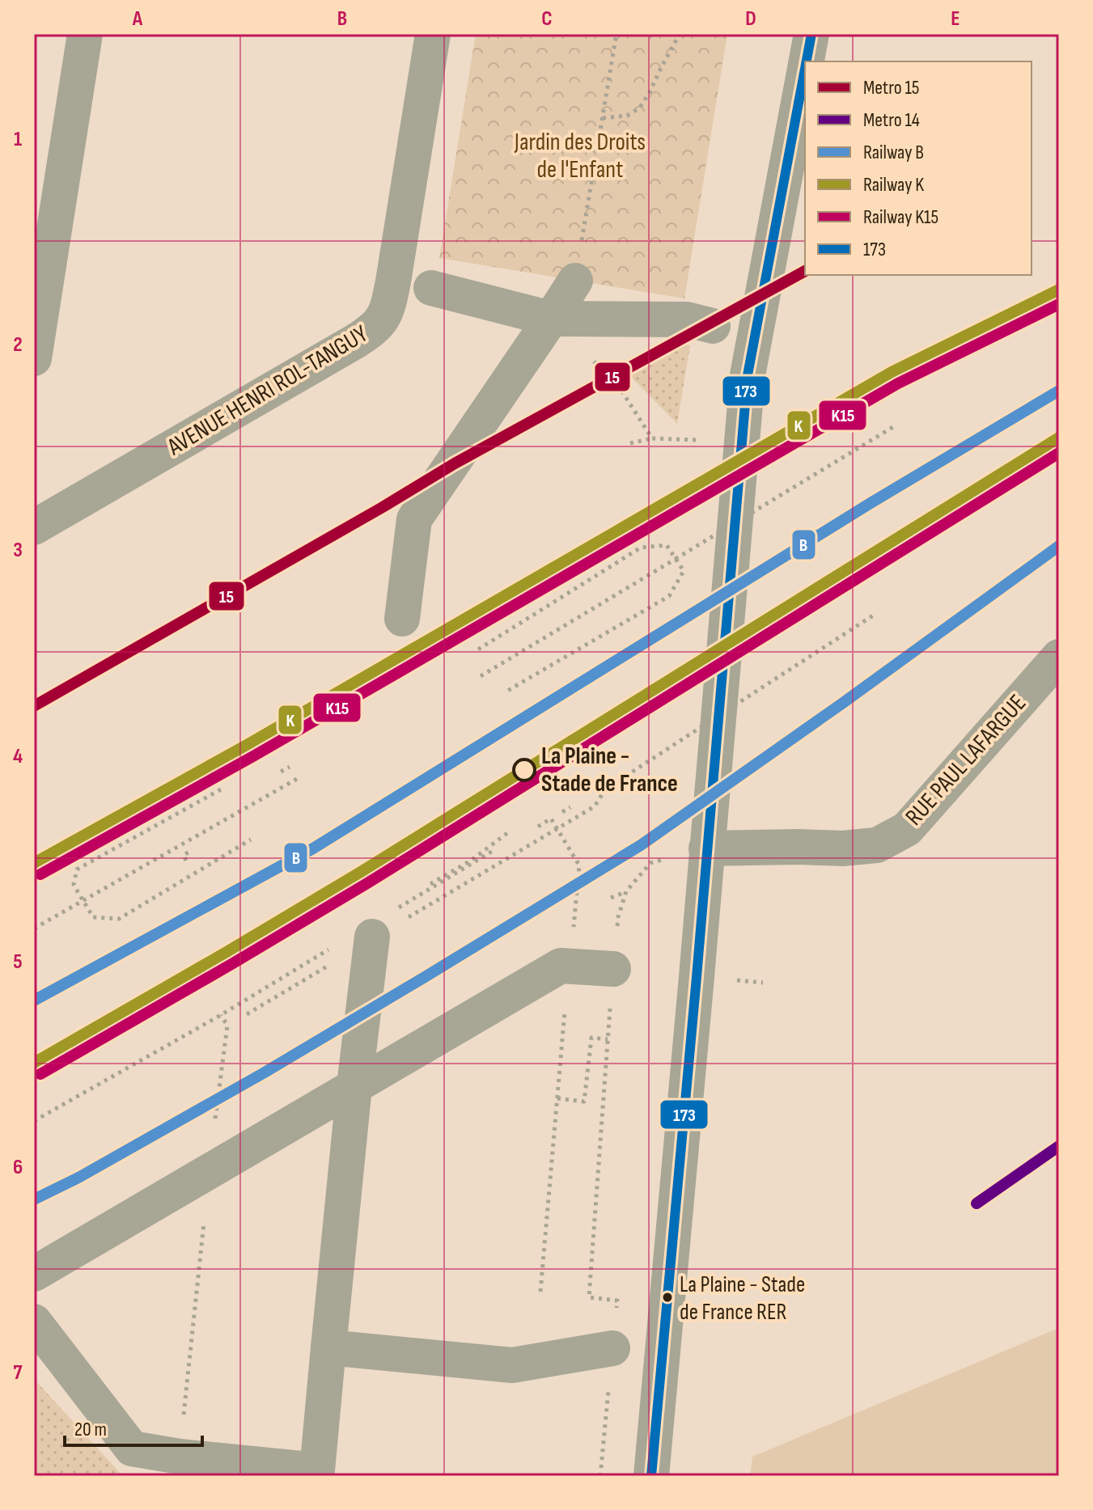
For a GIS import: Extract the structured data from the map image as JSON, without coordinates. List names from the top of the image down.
{
  "streets": {
    "street": ["AVENUE HENRI ROL-TANGUY", "RUE PAUL LAFARGUE"]
  },
  "parks": ["Jardin des Droits de l'Enfant"],
  "places": ["La Plaine - Stade de France", "La Plaine - Stade de France RER"],
  "lines": [
    "transit line 173",
    "metro line 15",
    "rail line K",
    "rail line K15",
    "rail line B",
    "metro line 14"
  ],
  "legend": [
    "Metro 15",
    "Metro 14",
    "Railway B",
    "Railway K",
    "Railway K15",
    "173"
  ],
  "scale_bar": "20 m",
  "grid": {
    "columns": [
      "A",
      "B",
      "C",
      "D",
      "E"
    ],
    "rows": [
      "1",
      "2",
      "3",
      "4",
      "5",
      "6",
      "7"
    ]
  }
}
